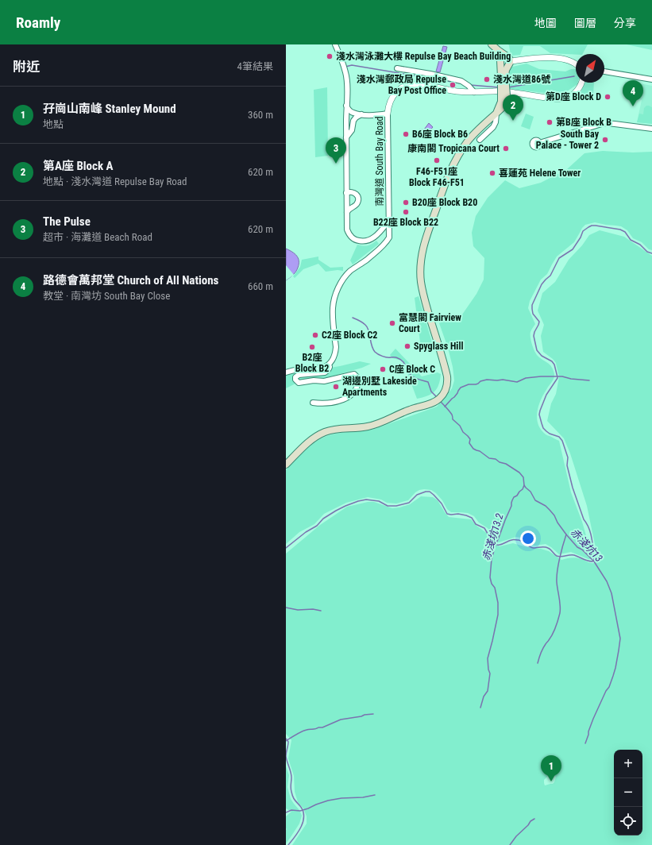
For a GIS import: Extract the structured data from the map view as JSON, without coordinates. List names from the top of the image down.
{
  "streets": {
    "street": ["南灣道 South Bay Road"]
  },
  "water": ["赤淺坑13.2", "赤淺坑13"],
  "places": [
    "淺水灣泳灘大樓 Repulse Bay Beach Building",
    "淺水灣道86號",
    "淺水灣郵政局 Repulse Bay Post Office",
    "第D座 Block D",
    "第B座 Block B",
    "B6座 Block B6",
    "South Bay Palace - Tower 2",
    "康南閣 Tropicana Court",
    "F46-F51座 Block F46-F51",
    "喜蓮苑 Helene Tower",
    "B20座 Block B20",
    "B22座 Block B22",
    "富慧閣 Fairview Court",
    "C2座 Block C2",
    "Spyglass Hill",
    "B2座 Block B2",
    "C座 Block C",
    "湖邊別墅 Lakeside Apartments"
  ],
  "north": "top right",
  "page": {
    "header": "Roamly",
    "nav": ["地圖", "圖層", "分享"],
    "heading": ["附近", "4筆結果"],
    "pins": [
      "4",
      "2",
      "3",
      "1"
    ],
    "list": [
      {
        "mark": "1",
        "name": "孖崗山南峰 Stanley Mound",
        "note": "地點",
        "value": "360 m"
      },
      {
        "mark": "2",
        "name": "第A座 Block A",
        "note": "地點 · 淺水灣道 Repulse Bay Road",
        "value": "620 m"
      },
      {
        "mark": "3",
        "name": "The Pulse",
        "note": "超市 · 海灘道 Beach Road",
        "value": "620 m"
      },
      {
        "mark": "4",
        "name": "路德會萬邦堂 Church of All Nations",
        "note": "教堂 · 南灣坊 South Bay Close",
        "value": "660 m"
      }
    ],
    "map_buttons": ["+", "−"]
  }
}
